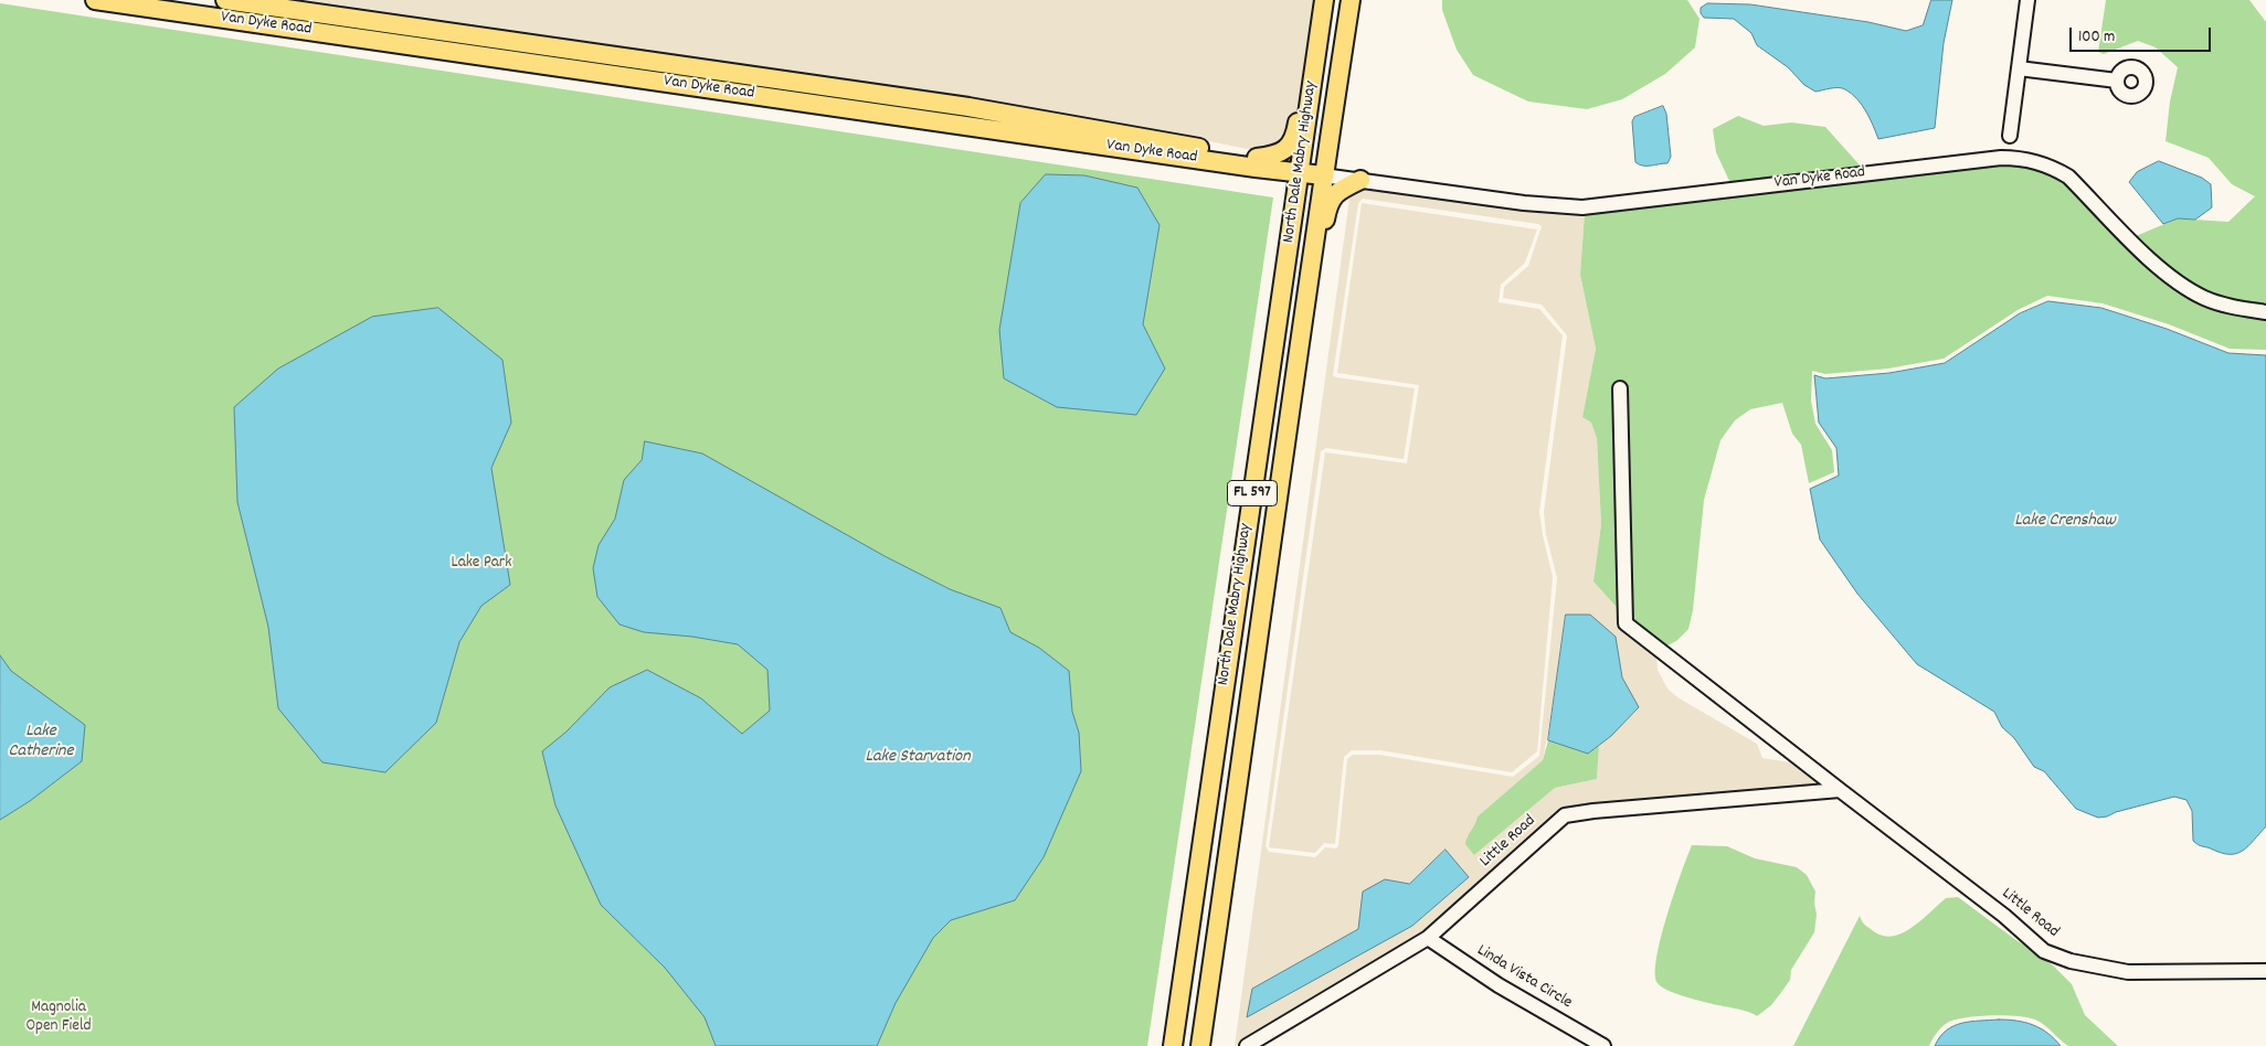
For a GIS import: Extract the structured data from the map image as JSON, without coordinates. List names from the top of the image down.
{
  "streets": {
    "main road": ["Van Dyke Road", "North Dale Mabry Highway", "FL 597"],
    "street": ["Little Road", "Linda Vista Circle"]
  },
  "crossings": [
    ["Van Dyke Road", "North Dale Mabry Highway"],
    ["Little Road", "Linda Vista Circle"]
  ],
  "water": ["Lake Crenshaw", "Lake Catherine", "Lake Starvation"],
  "parks": ["Lake Park", "Magnolia Open Field"],
  "scale_bar": "100 m"
}
